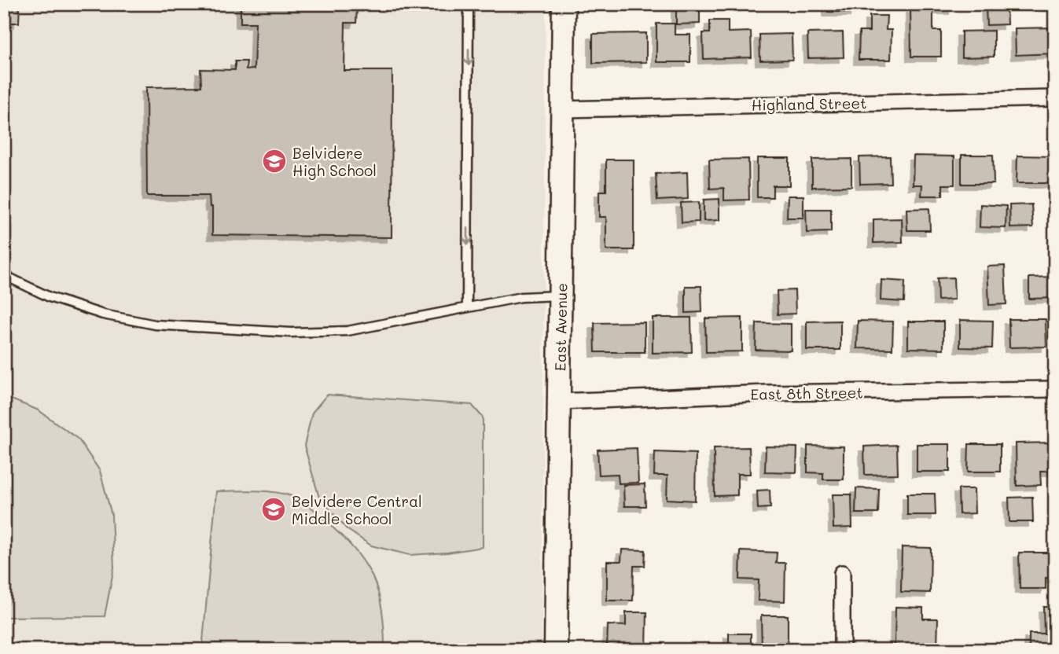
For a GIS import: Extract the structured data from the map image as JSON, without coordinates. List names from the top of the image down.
{
  "streets": {
    "street": ["Highland Street", "East Avenue", "East 8th Street"]
  },
  "crossings": [
    ["Highland Street", "East Avenue"],
    ["East Avenue", "East 8th Street"]
  ],
  "places": {
    "school or university": ["Belvidere High School", "Belvidere Central Middle School"]
  }
}
